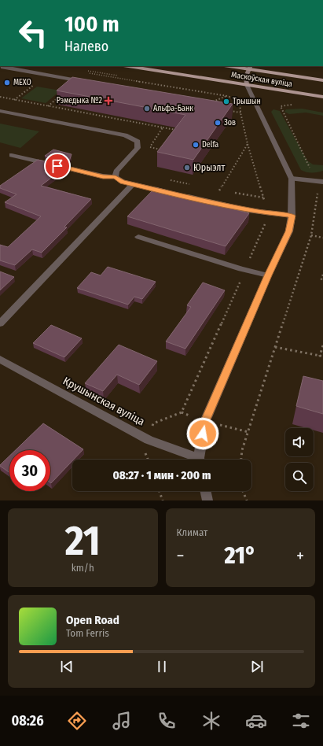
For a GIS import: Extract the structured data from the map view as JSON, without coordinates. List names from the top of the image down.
{
  "streets": {
    "main road": ["Маскоўская вуліца"],
    "street": ["Крушынская вуліца"]
  },
  "places": {
    "other": [
      "MEXO",
      "Трышын",
      "Альфа-Банк",
      "Зов",
      "Delfa",
      "Юрыэлт"
    ],
    "health": ["Рэмедыка №2"]
  },
  "page": {
    "turn": ["100 m", "Налево"],
    "limit": "30",
    "trip": "08:27 · 1 мин · 200 m",
    "tile": [
      ["21", "km/h"],
      "Климат"
    ],
    "heat": ["−", "21°", "+"],
    "song": ["Open Road", "Tom Ferris"],
    "tabs": "08:26"
  }
}
